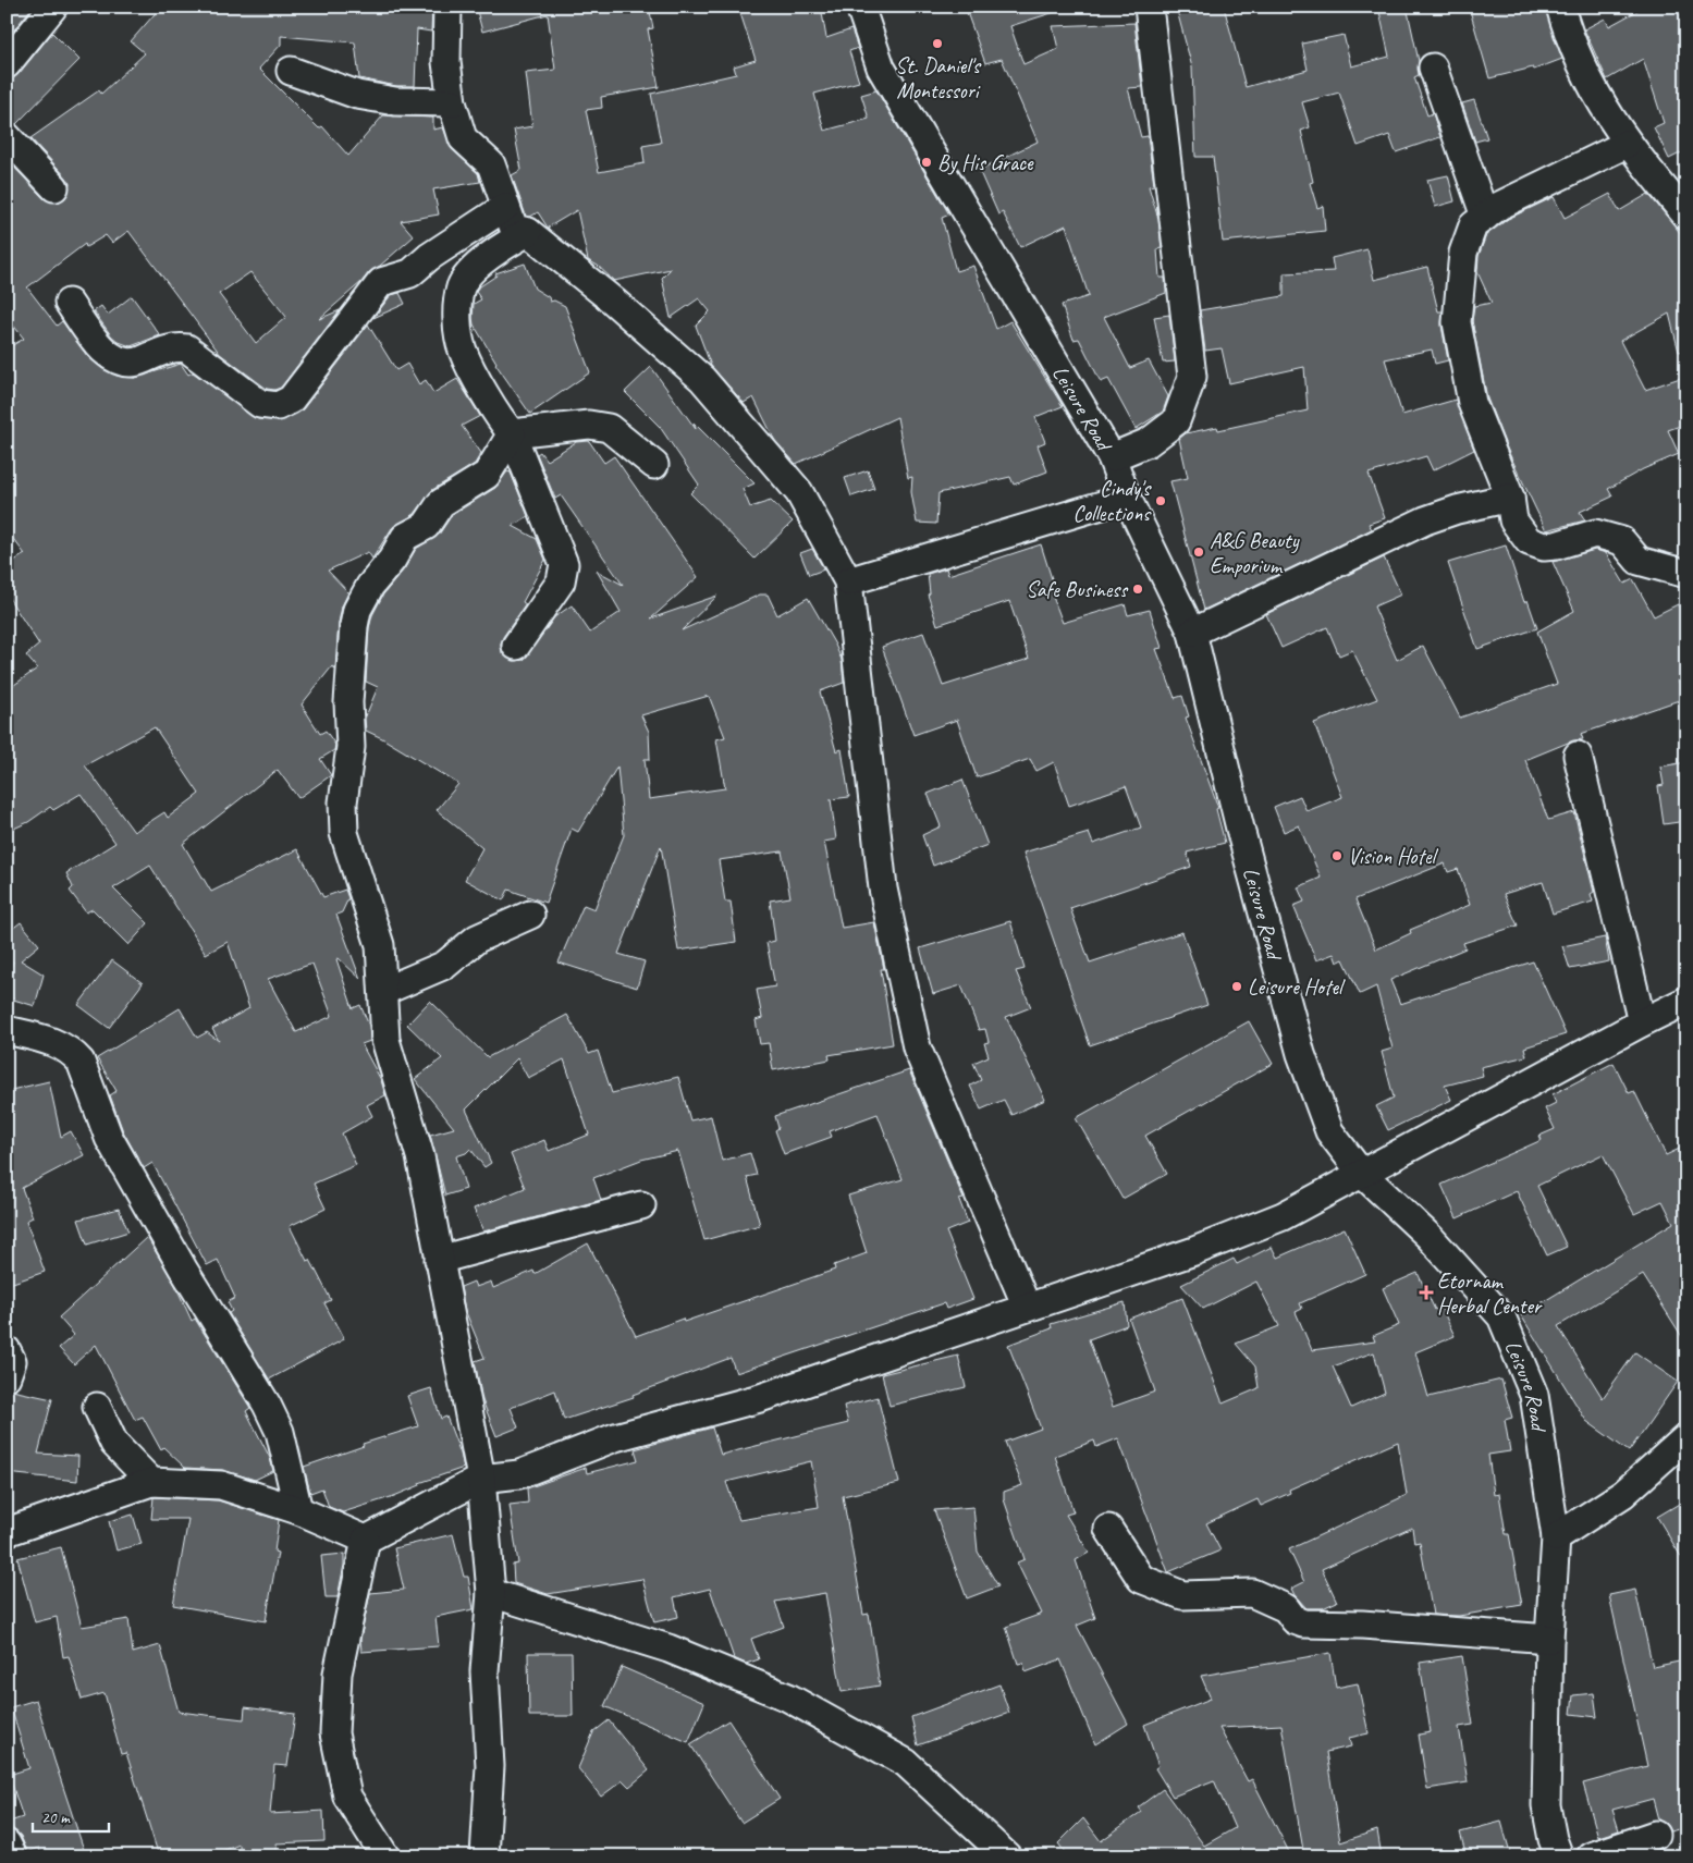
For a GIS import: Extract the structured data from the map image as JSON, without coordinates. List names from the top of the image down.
{
  "streets": {
    "street": ["Leisure Road"]
  },
  "places": {
    "other": [
      "St. Daniel's Montessori",
      "By His Grace",
      "Cindy's Collections",
      "A&G Beauty Emporium",
      "Safe Business",
      "Vision Hotel",
      "Leisure Hotel"
    ],
    "health": ["Etornam Herbal Center"]
  },
  "scale_bar": "20 m"
}
